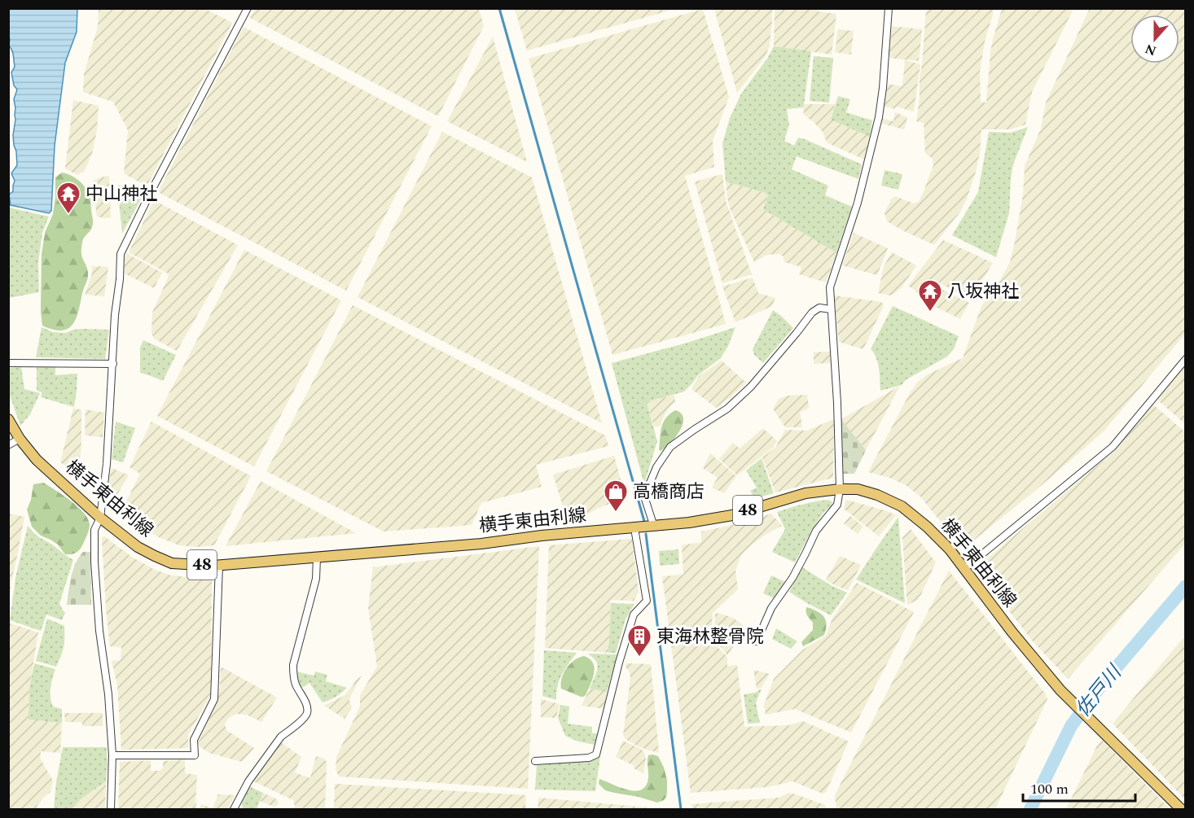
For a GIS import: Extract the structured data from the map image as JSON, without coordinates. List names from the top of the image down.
{
  "streets": {
    "main road": ["横手東由利線", "48"]
  },
  "water": ["佐戸川"],
  "places": {
    "temple": ["中山神社", "八坂神社"],
    "shop": ["高橋商店"],
    "building": ["東海林整骨院"]
  },
  "scale_bar": "100 m",
  "north": "bottom"
}
